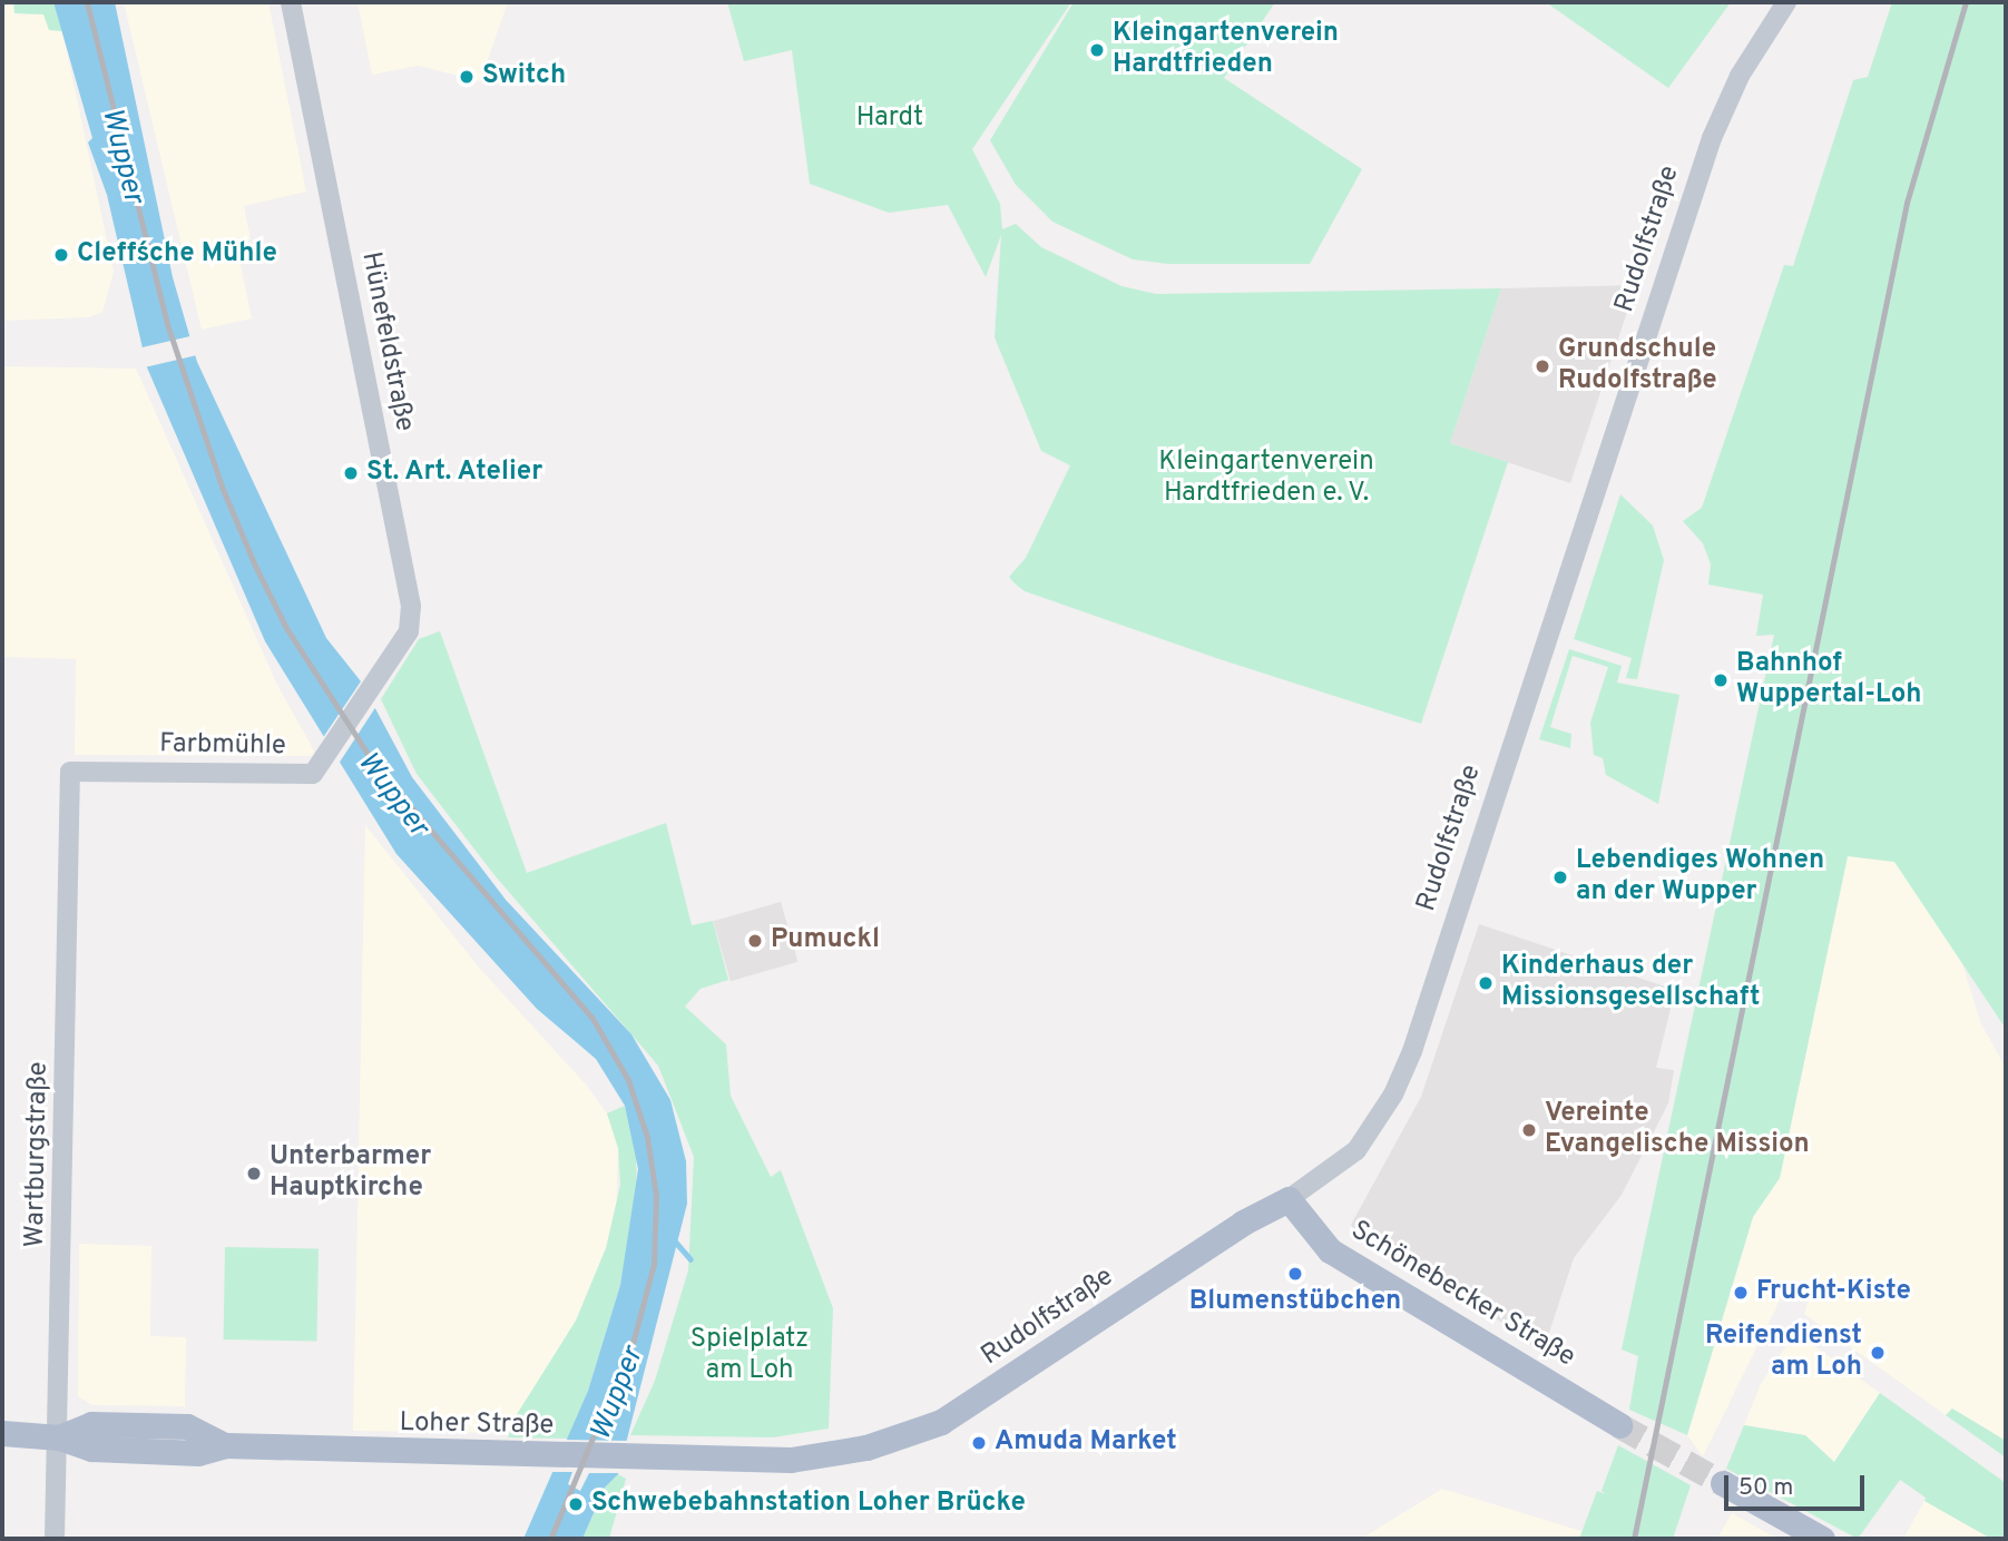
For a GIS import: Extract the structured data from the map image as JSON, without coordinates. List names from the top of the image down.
{
  "streets": {
    "main road": ["Rudolfstraße", "Schönebecker Straße", "Loher Straße"],
    "street": ["Hünefeldstraße", "Farbmühle", "Wartburgstraße"]
  },
  "crossings": [
    ["Rudolfstraße", "Schönebecker Straße"],
    ["Rudolfstraße", "Loher Straße"],
    ["Hünefeldstraße", "Farbmühle"],
    ["Farbmühle", "Wartburgstraße"],
    ["Wartburgstraße", "Loher Straße"]
  ],
  "water": ["Wupper"],
  "parks": ["Hardt", "Kleingartenverein Hardtfrieden e. V.", "Spielplatz am Loh"],
  "places": [
    "Kleingartenverein Hardtfrieden",
    "Switch",
    "Cleff´sche Mühle",
    "Grundschule Rudolfstraße",
    "St. Art. Atelier",
    "Bahnhof Wuppertal-Loh",
    "Lebendiges Wohnen an der Wupper",
    "Pumuckl",
    "Kinderhaus der Missionsgesellschaft",
    "Vereinte Evangelische Mission",
    "Unterbarmer Hauptkirche",
    "Blumenstübchen",
    "Frucht-Kiste",
    "Reifendienst am Loh",
    "Amuda Market",
    "Schwebebahnstation Loher Brücke"
  ],
  "scale_bar": "50 m"
}
